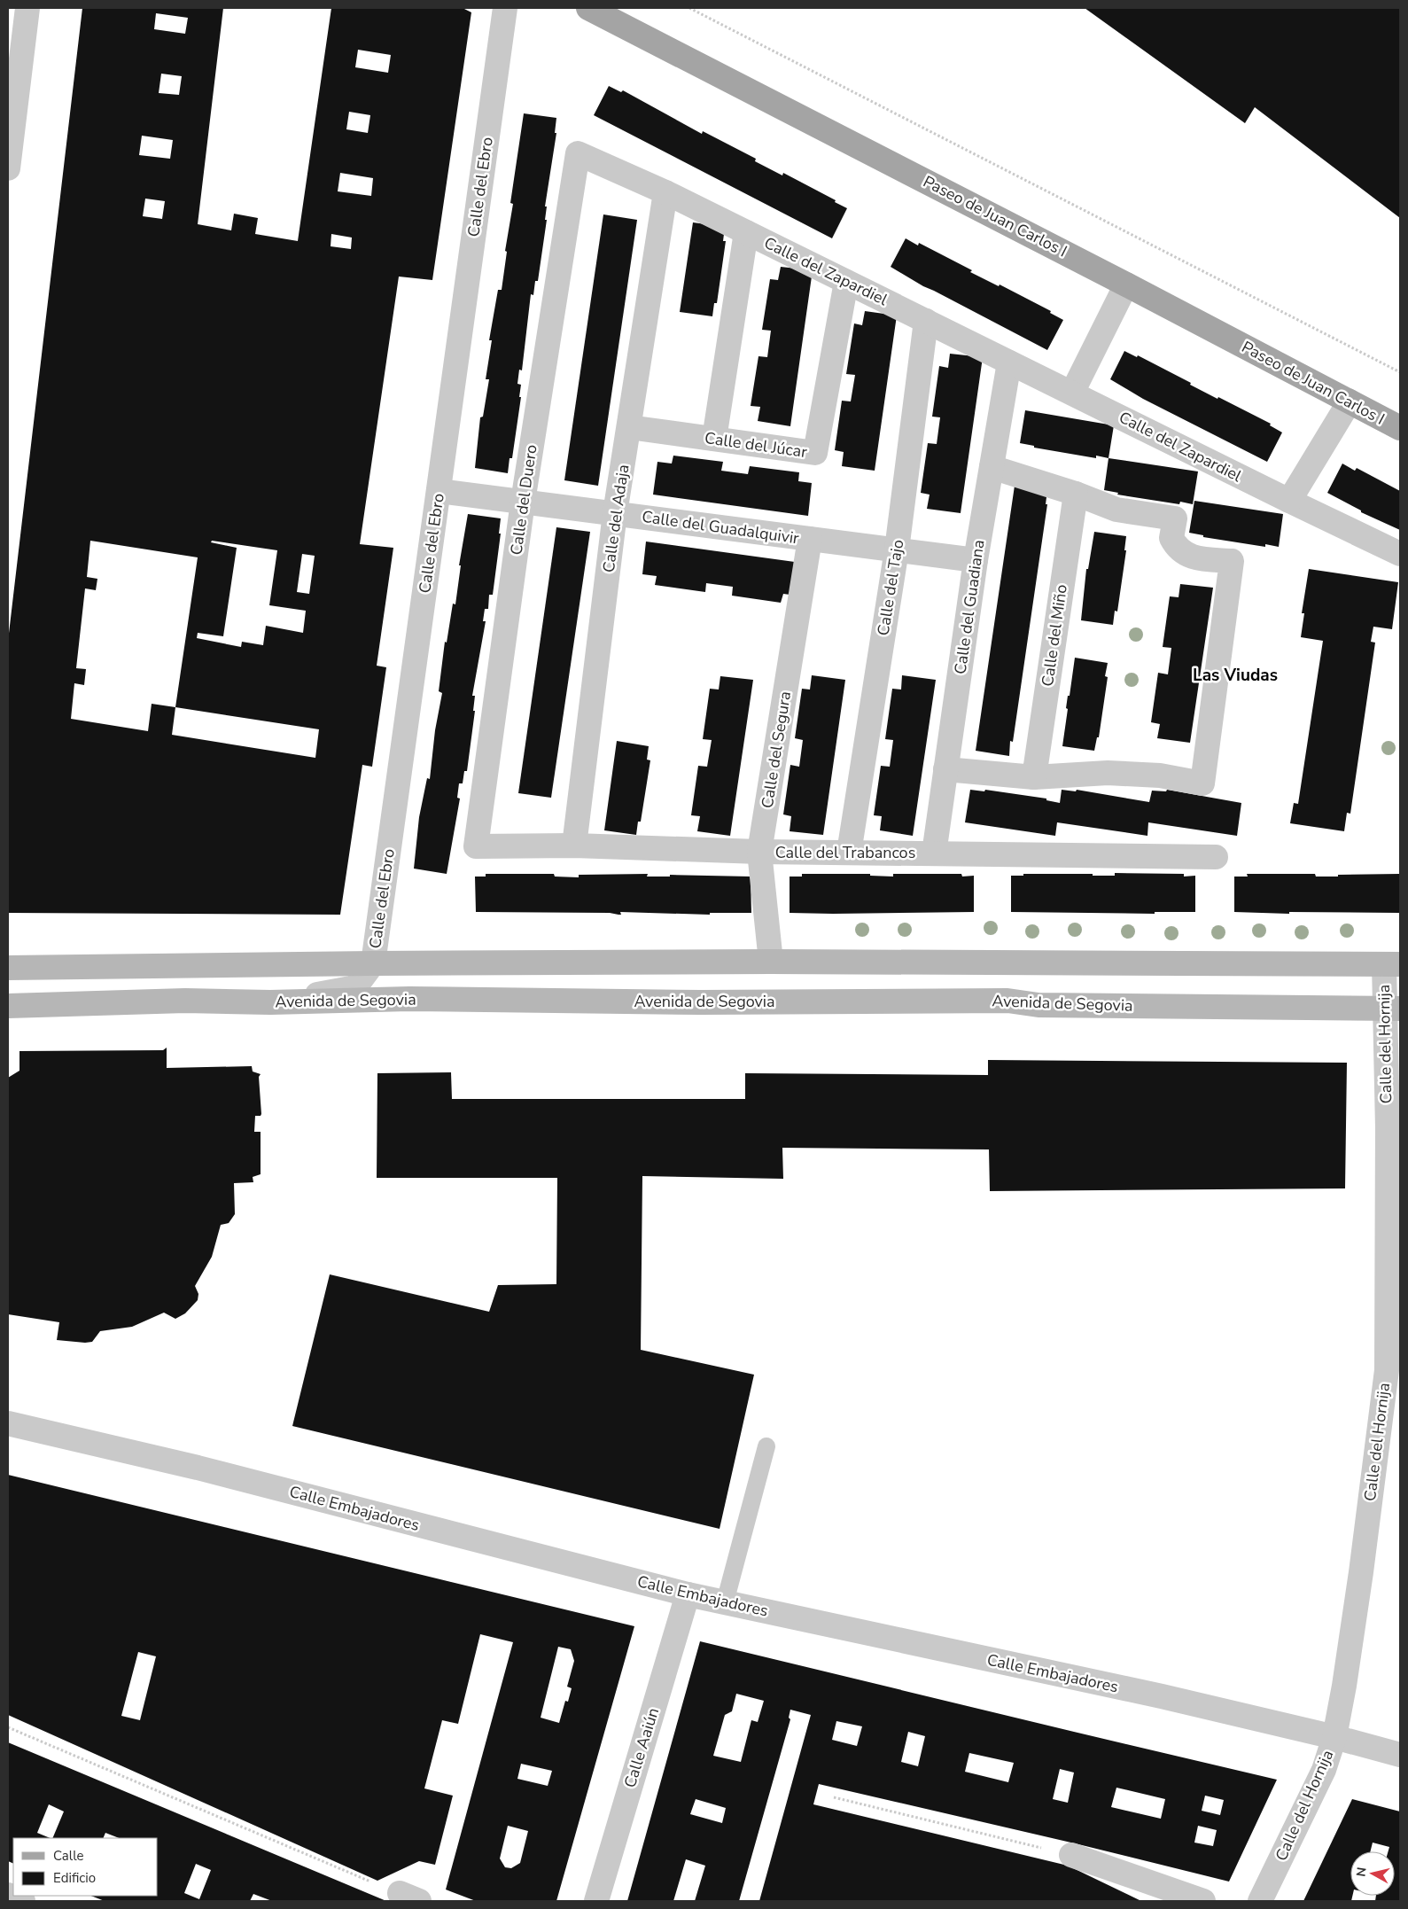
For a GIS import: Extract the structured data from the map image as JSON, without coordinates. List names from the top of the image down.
{
  "streets": {
    "main road": ["Paseo de Juan Carlos I", "Avenida de Segovia"],
    "street": [
      "Calle del Ebro",
      "Calle del Zapardiel",
      "Calle del Júcar",
      "Calle del Duero",
      "Calle del Adaja",
      "Calle del Guadalquivir",
      "Calle del Tajo",
      "Calle del Guadiana",
      "Calle del Miño",
      "Calle del Segura",
      "Calle del Trabancos",
      "Calle del Hornija",
      "Calle Embajadores",
      "Calle Aaiún"
    ]
  },
  "crossings": [
    ["Calle del Ebro", "Calle del Guadalquivir"],
    ["Calle del Ebro", "Avenida de Segovia"],
    ["Calle del Zapardiel", "Calle del Júcar"],
    ["Calle del Zapardiel", "Calle del Duero"],
    ["Calle del Zapardiel", "Calle del Adaja"],
    ["Calle del Zapardiel", "Calle del Tajo"],
    ["Calle del Zapardiel", "Calle del Guadiana"],
    ["Calle del Júcar", "Calle del Adaja"],
    ["Calle del Duero", "Calle del Guadalquivir"],
    ["Calle del Duero", "Calle del Trabancos"],
    ["Calle del Adaja", "Calle del Guadalquivir"],
    ["Calle del Adaja", "Calle del Trabancos"],
    ["Calle del Guadalquivir", "Calle del Tajo"],
    ["Calle del Guadalquivir", "Calle del Guadiana"],
    ["Calle del Guadalquivir", "Calle del Segura"],
    ["Calle del Tajo", "Calle del Trabancos"],
    ["Calle del Guadiana", "Calle del Trabancos"],
    ["Calle del Segura", "Calle del Trabancos"],
    ["Avenida de Segovia", "Calle del Hornija"],
    ["Calle del Hornija", "Calle Embajadores"],
    ["Calle Embajadores", "Calle Aaiún"]
  ],
  "districts": ["Las Viudas"],
  "legend": ["Calle", "Edificio"],
  "north": "left"
}
